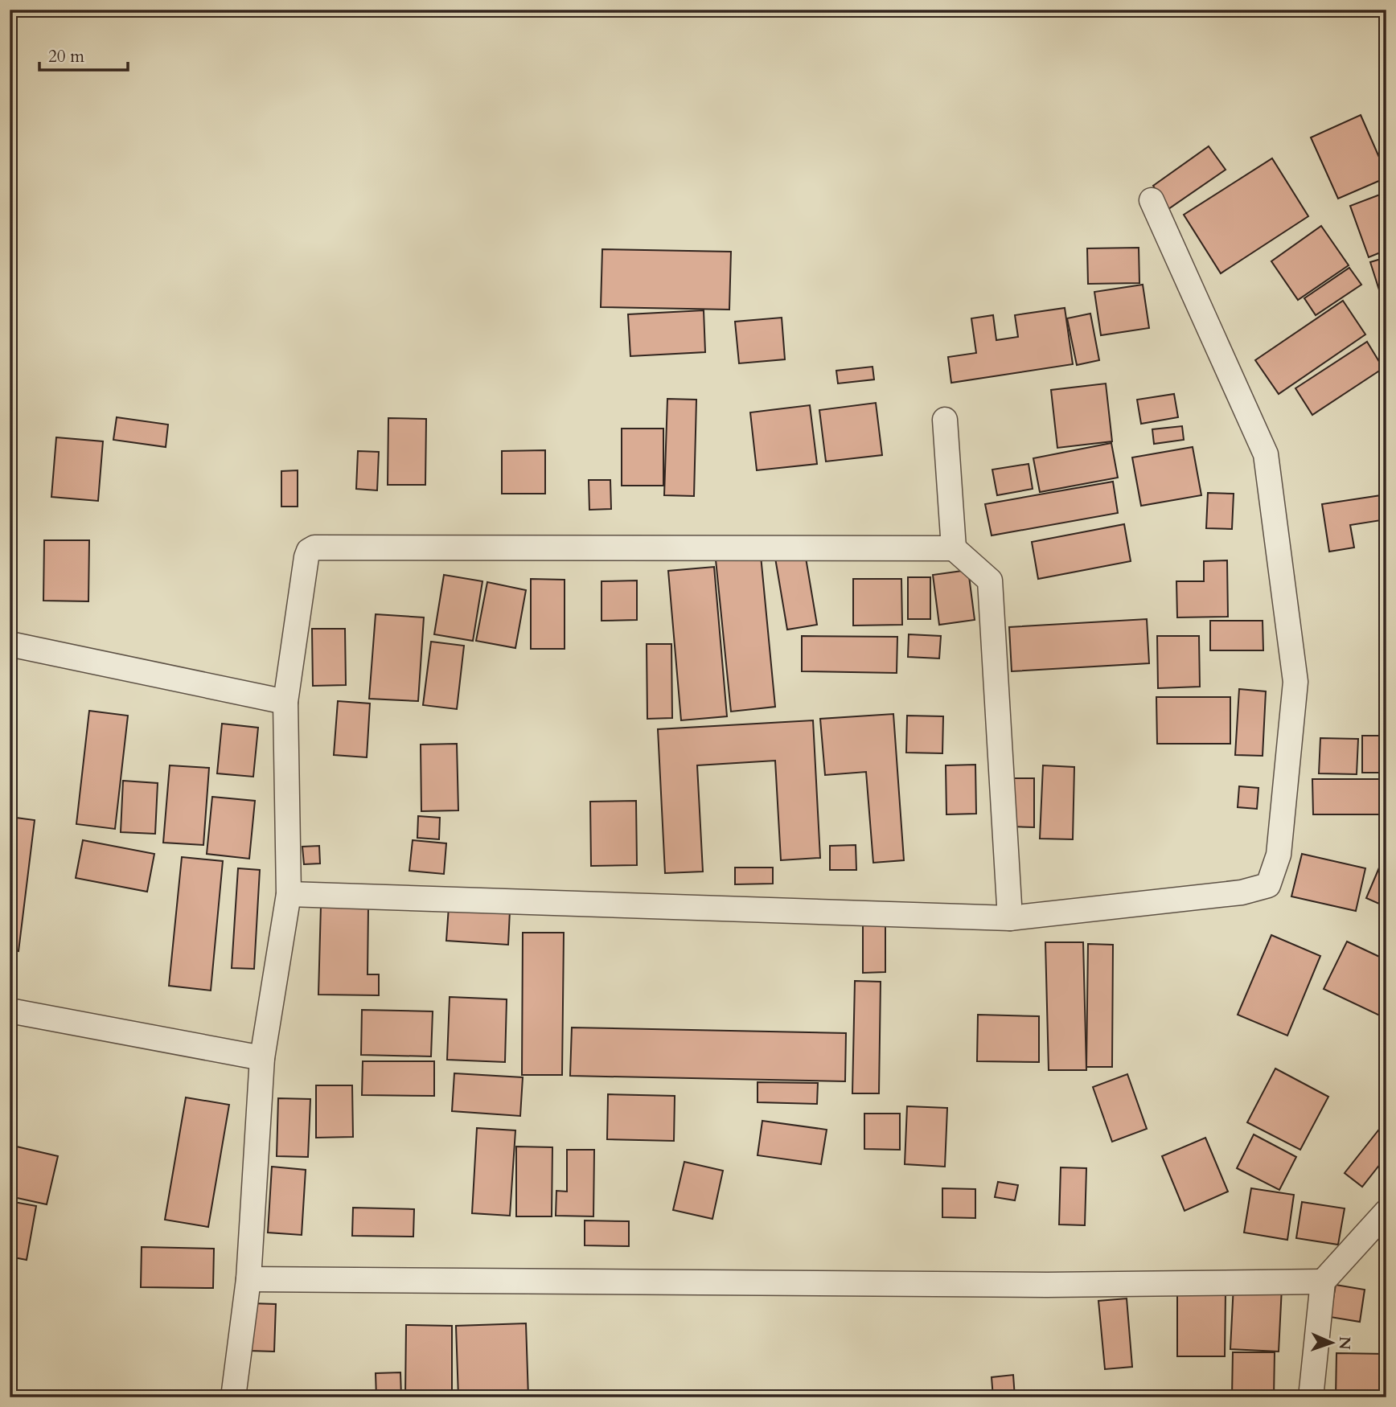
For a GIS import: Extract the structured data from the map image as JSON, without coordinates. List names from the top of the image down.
{
  "scale_bar": "20 m",
  "north": "right"
}
